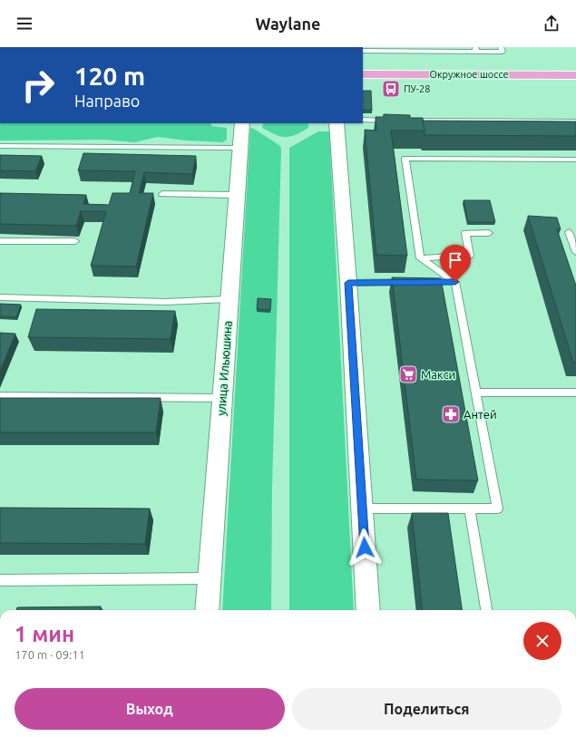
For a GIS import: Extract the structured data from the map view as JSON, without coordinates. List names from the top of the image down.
{
  "streets": {
    "main road": ["Окружное шоссе"],
    "street": ["улица Ильюшина"]
  },
  "places": {
    "bus stop": ["ПУ-28"],
    "supermarket": ["Макси"],
    "pharmacy": ["Антей"]
  },
  "page": {
    "header": "Waylane",
    "turn": ["120 m", "Направо"],
    "heading": ["1 мин", "170 m · 09:11"],
    "buttons": ["Выход", "Поделиться"]
  }
}
